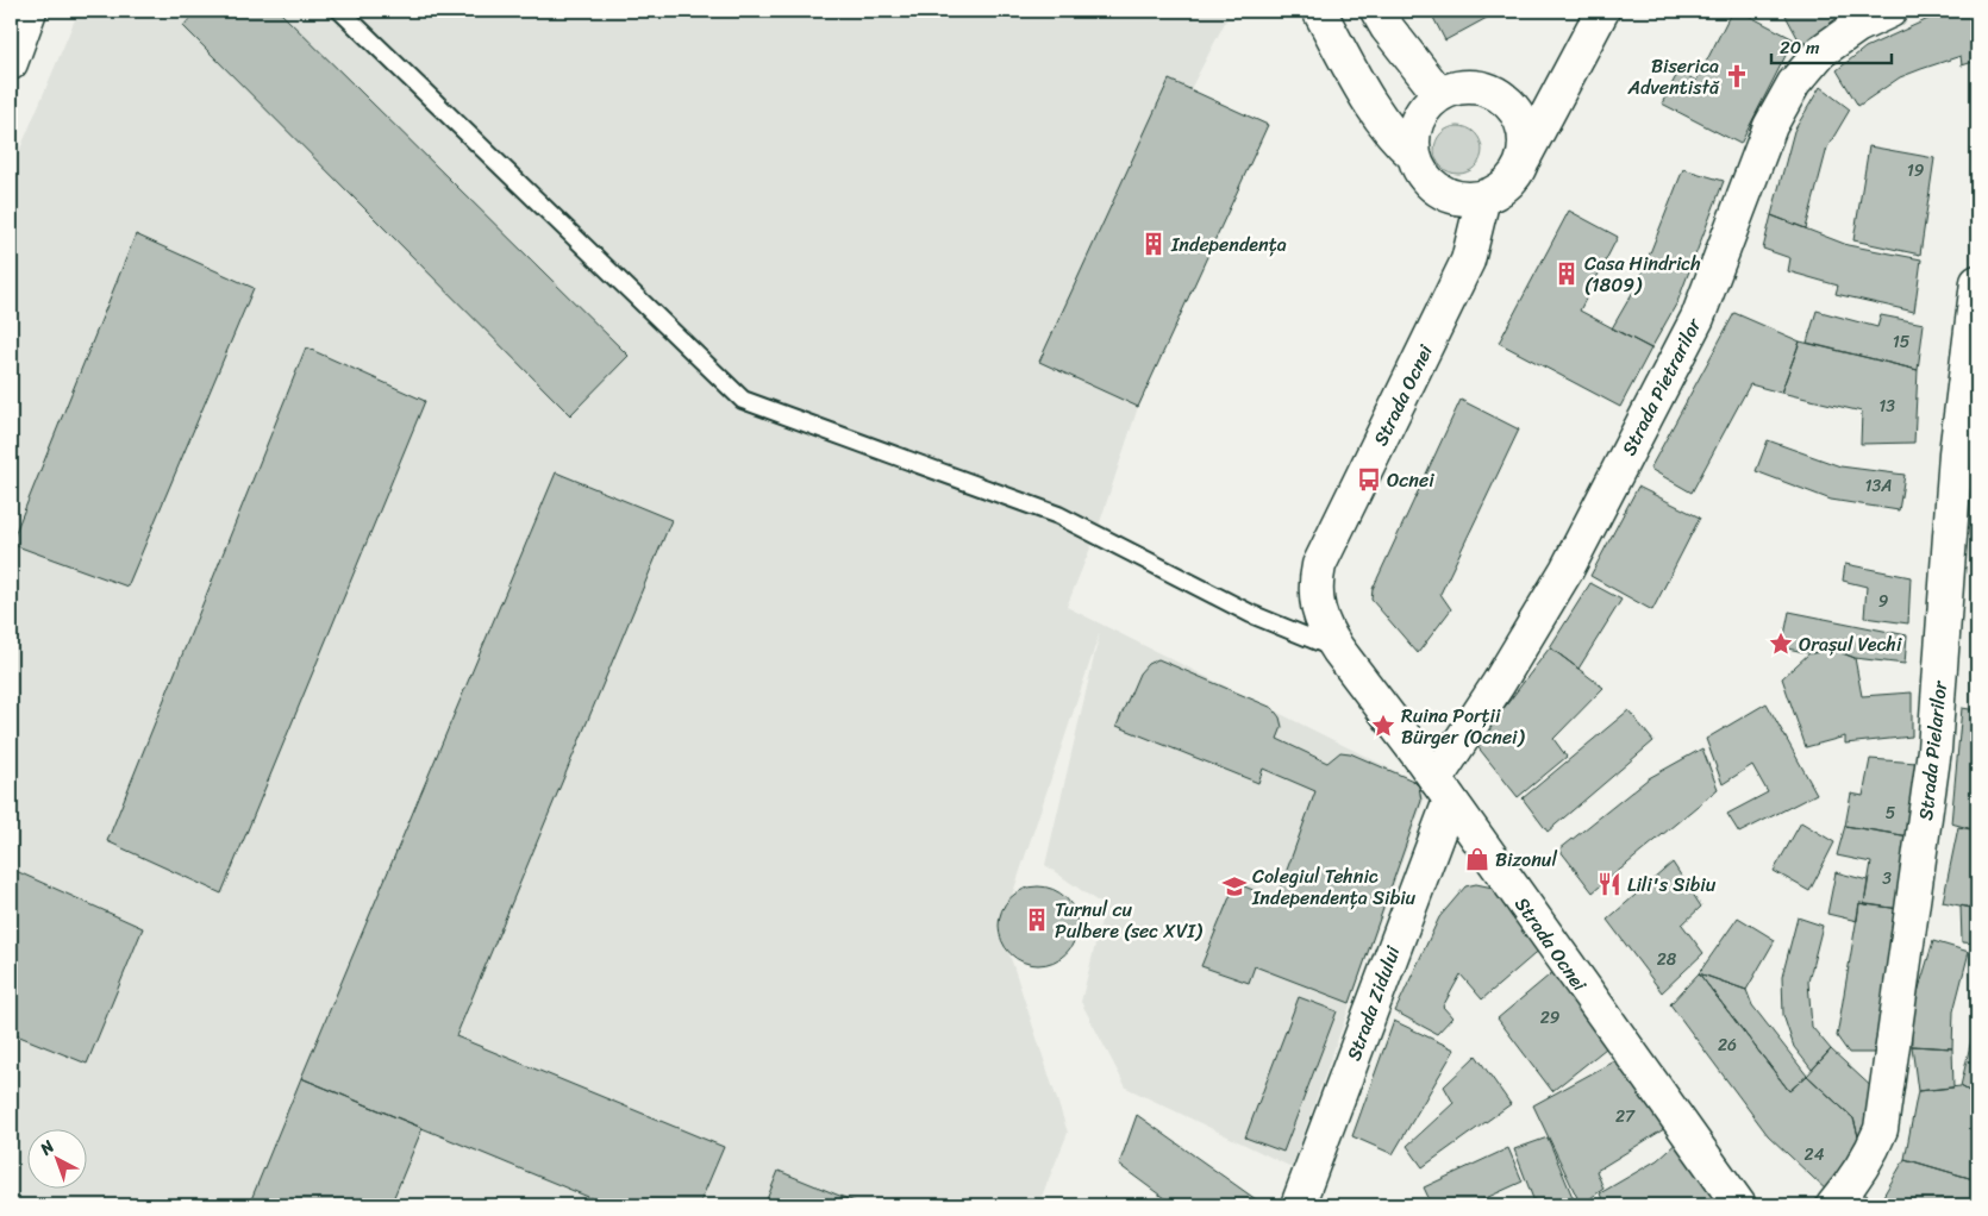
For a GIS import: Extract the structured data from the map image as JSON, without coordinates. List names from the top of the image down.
{
  "streets": {
    "street": [
      "Strada Pietrarilor",
      "Strada Ocnei",
      "Strada Pielarilor",
      "Strada Zidului"
    ]
  },
  "crossings": [
    ["Strada Pietrarilor", "Strada Ocnei"],
    ["Strada Pietrarilor", "Strada Zidului"],
    ["Strada Ocnei", "Strada Zidului"]
  ],
  "places": {
    "church": ["Biserica Adventistă"],
    "building": ["Independența", "Casa Hindrich (1809)", "Turnul cu Pulbere (sec XVI)"],
    "bus stop": ["Ocnei"],
    "place": ["Orașul Vechi", "Ruina Porții Bürger (Ocnei)"],
    "shop": ["Bizonul"],
    "restaurant": ["Lili's Sibiu"],
    "school or university": ["Colegiul Tehnic Independența Sibiu"]
  },
  "house_numbers": [
    "19",
    "15",
    "13",
    "13A",
    "9",
    "5",
    "3",
    "28",
    "29",
    "26",
    "27",
    "24"
  ],
  "scale_bar": "20 m",
  "north": "top left"
}
